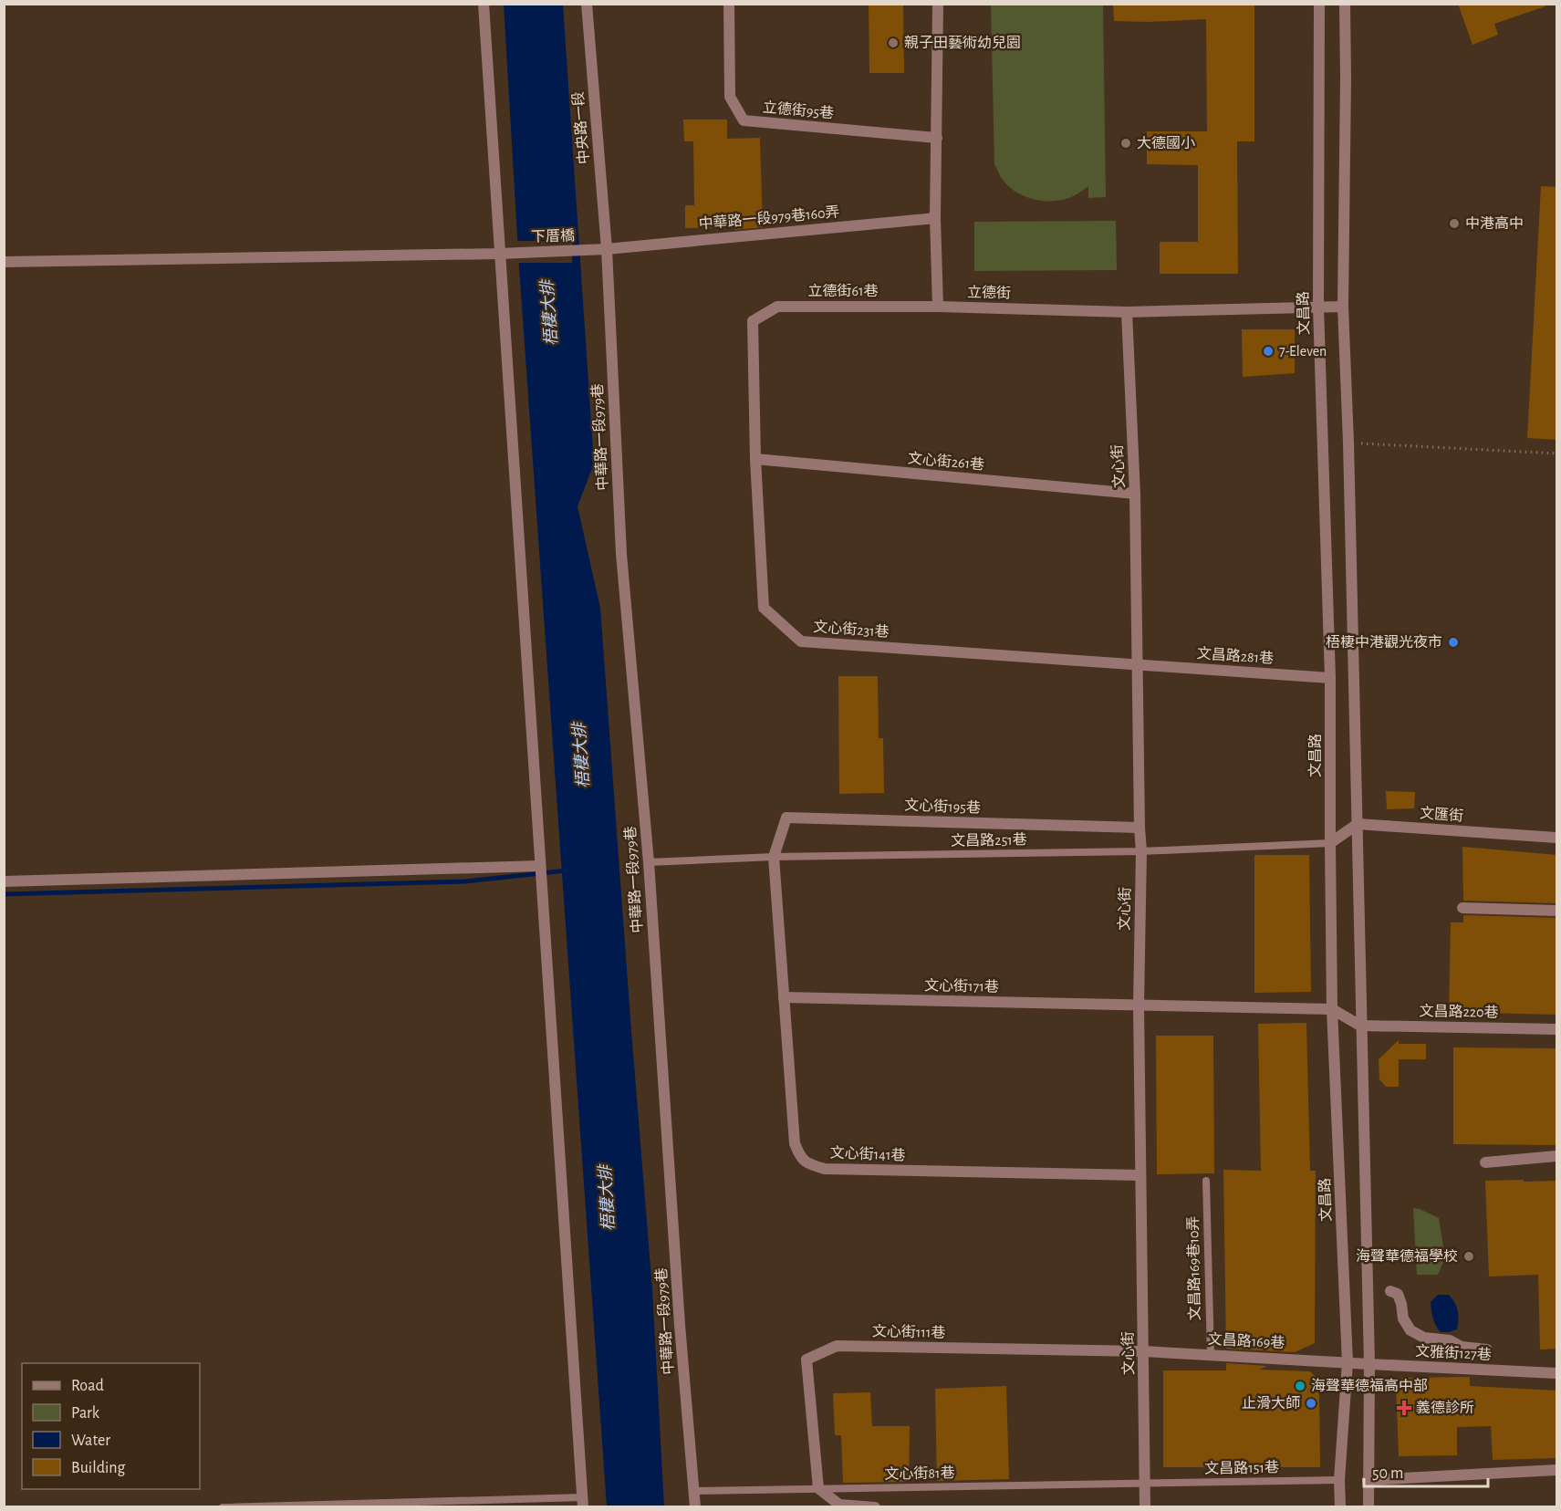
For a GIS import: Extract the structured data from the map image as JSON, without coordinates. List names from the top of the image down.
{
  "streets": {
    "street": [
      "立德街95巷",
      "中央路一段",
      "中華路一段979巷160弄",
      "下厝橋",
      "立德街61巷",
      "立德街",
      "文昌路",
      "中華路一段979巷",
      "文心街261巷",
      "文心街",
      "文心街231巷",
      "文昌路281巷",
      "文心街195巷",
      "文匯街",
      "文心街171巷",
      "文昌路220巷",
      "文心街141巷",
      "文心街111巷",
      "文昌路169巷",
      "文雅街127巷"
    ],
    "lane": [
      "文昌路251巷",
      "文昌路169巷10弄",
      "文昌路151巷",
      "文心街81巷"
    ]
  },
  "crossings": [
    ["中央路一段", "中華路一段979巷160弄"],
    ["中央路一段", "下厝橋"],
    ["中央路一段", "中華路一段979巷"],
    ["中華路一段979巷160弄", "下厝橋"],
    ["中華路一段979巷160弄", "中華路一段979巷"],
    ["下厝橋", "中華路一段979巷"],
    ["立德街61巷", "立德街"],
    ["立德街61巷", "文心街231巷"],
    ["立德街", "文昌路"],
    ["立德街", "文心街"],
    ["文昌路", "文昌路281巷"],
    ["文昌路", "文昌路251巷"],
    ["文昌路", "文心街171巷"],
    ["文昌路", "文昌路169巷"],
    ["文昌路", "文雅街127巷"],
    ["文昌路", "文昌路151巷"],
    ["中華路一段979巷", "文昌路251巷"],
    ["中華路一段979巷", "文心街81巷"],
    ["文心街261巷", "文心街"],
    ["文心街261巷", "文心街231巷"],
    ["文心街", "文心街231巷"],
    ["文心街", "文昌路281巷"],
    ["文心街", "文心街195巷"],
    ["文心街", "文昌路251巷"],
    ["文心街", "文心街171巷"],
    ["文心街", "文心街141巷"],
    ["文心街", "文心街111巷"],
    ["文心街", "文昌路169巷"],
    ["文心街", "文昌路151巷"],
    ["文心街", "文心街81巷"],
    ["文心街231巷", "文昌路281巷"],
    ["文心街195巷", "文昌路251巷"],
    ["文心街195巷", "文心街141巷"],
    ["文昌路251巷", "文心街141巷"],
    ["文心街171巷", "文心街141巷"],
    ["文昌路169巷10弄", "文昌路169巷"],
    ["文心街111巷", "文昌路169巷"],
    ["文心街111巷", "文心街81巷"],
    ["文昌路169巷", "文雅街127巷"],
    ["文昌路151巷", "文心街81巷"]
  ],
  "water": ["梧棲大排"],
  "places": {
    "other": [
      "親子田藝術幼兒園",
      "大德國小",
      "中港高中",
      "7-Eleven",
      "梧棲中港觀光夜市",
      "海聲華德福學校",
      "海聲華德福高中部",
      "止滑大師"
    ],
    "health": ["義德診所"]
  },
  "legend": [
    "Road",
    "Park",
    "Water",
    "Building"
  ],
  "scale_bar": "50 m"
}
